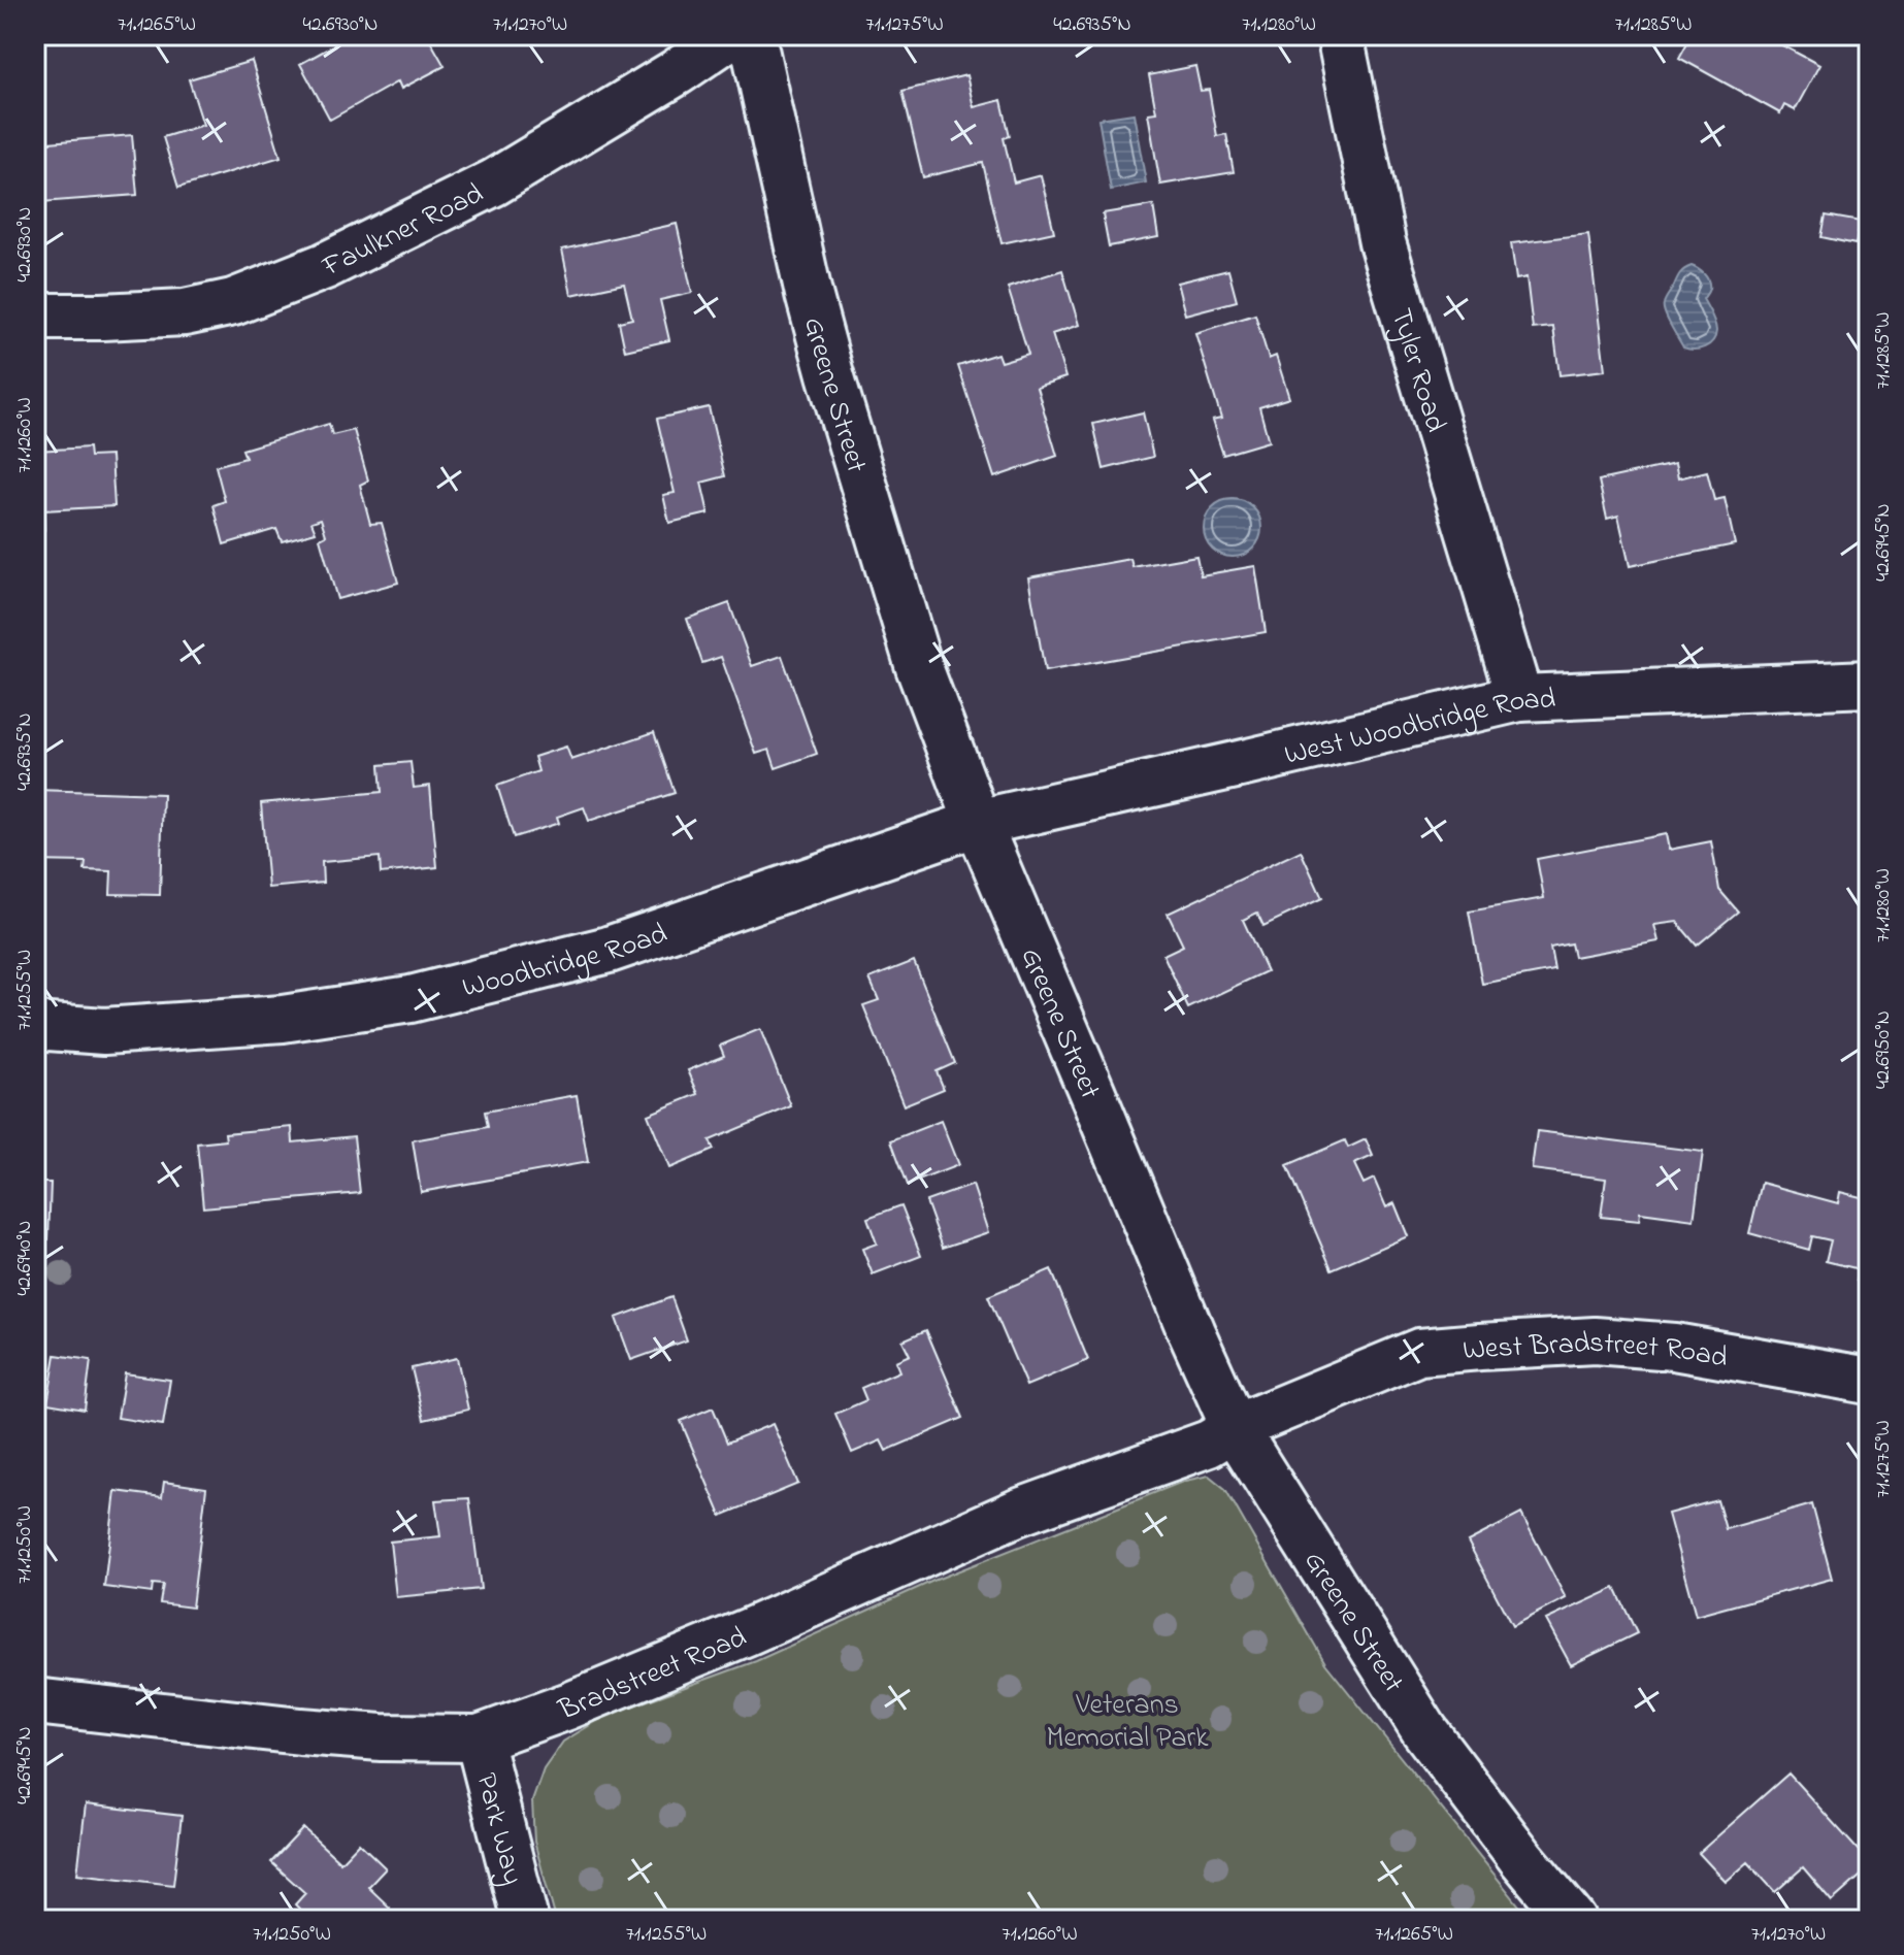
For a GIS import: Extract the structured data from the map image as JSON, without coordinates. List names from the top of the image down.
{
  "streets": {
    "street": [
      "Faulkner Road",
      "Tyler Road",
      "Greene Street",
      "West Woodbridge Road",
      "Woodbridge Road",
      "West Bradstreet Road",
      "Bradstreet Road",
      "Park Way"
    ]
  },
  "crossings": [
    ["Tyler Road", "West Woodbridge Road"],
    ["Greene Street", "West Woodbridge Road"],
    ["Greene Street", "Woodbridge Road"],
    ["Greene Street", "West Bradstreet Road"],
    ["Greene Street", "Bradstreet Road"],
    ["West Woodbridge Road", "Woodbridge Road"],
    ["West Bradstreet Road", "Bradstreet Road"],
    ["Bradstreet Road", "Park Way"]
  ],
  "parks": ["Veterans Memorial Park"],
  "coordinates": [
    "71.1265°W",
    "42.6930°N",
    "71.1270°W",
    "71.1275°W",
    "42.6935°N",
    "71.1280°W",
    "71.1285°W",
    "71.1260°W",
    "42.6945°N",
    "71.1255°W",
    "42.6950°N",
    "42.6940°N",
    "71.1250°W"
  ]
}
